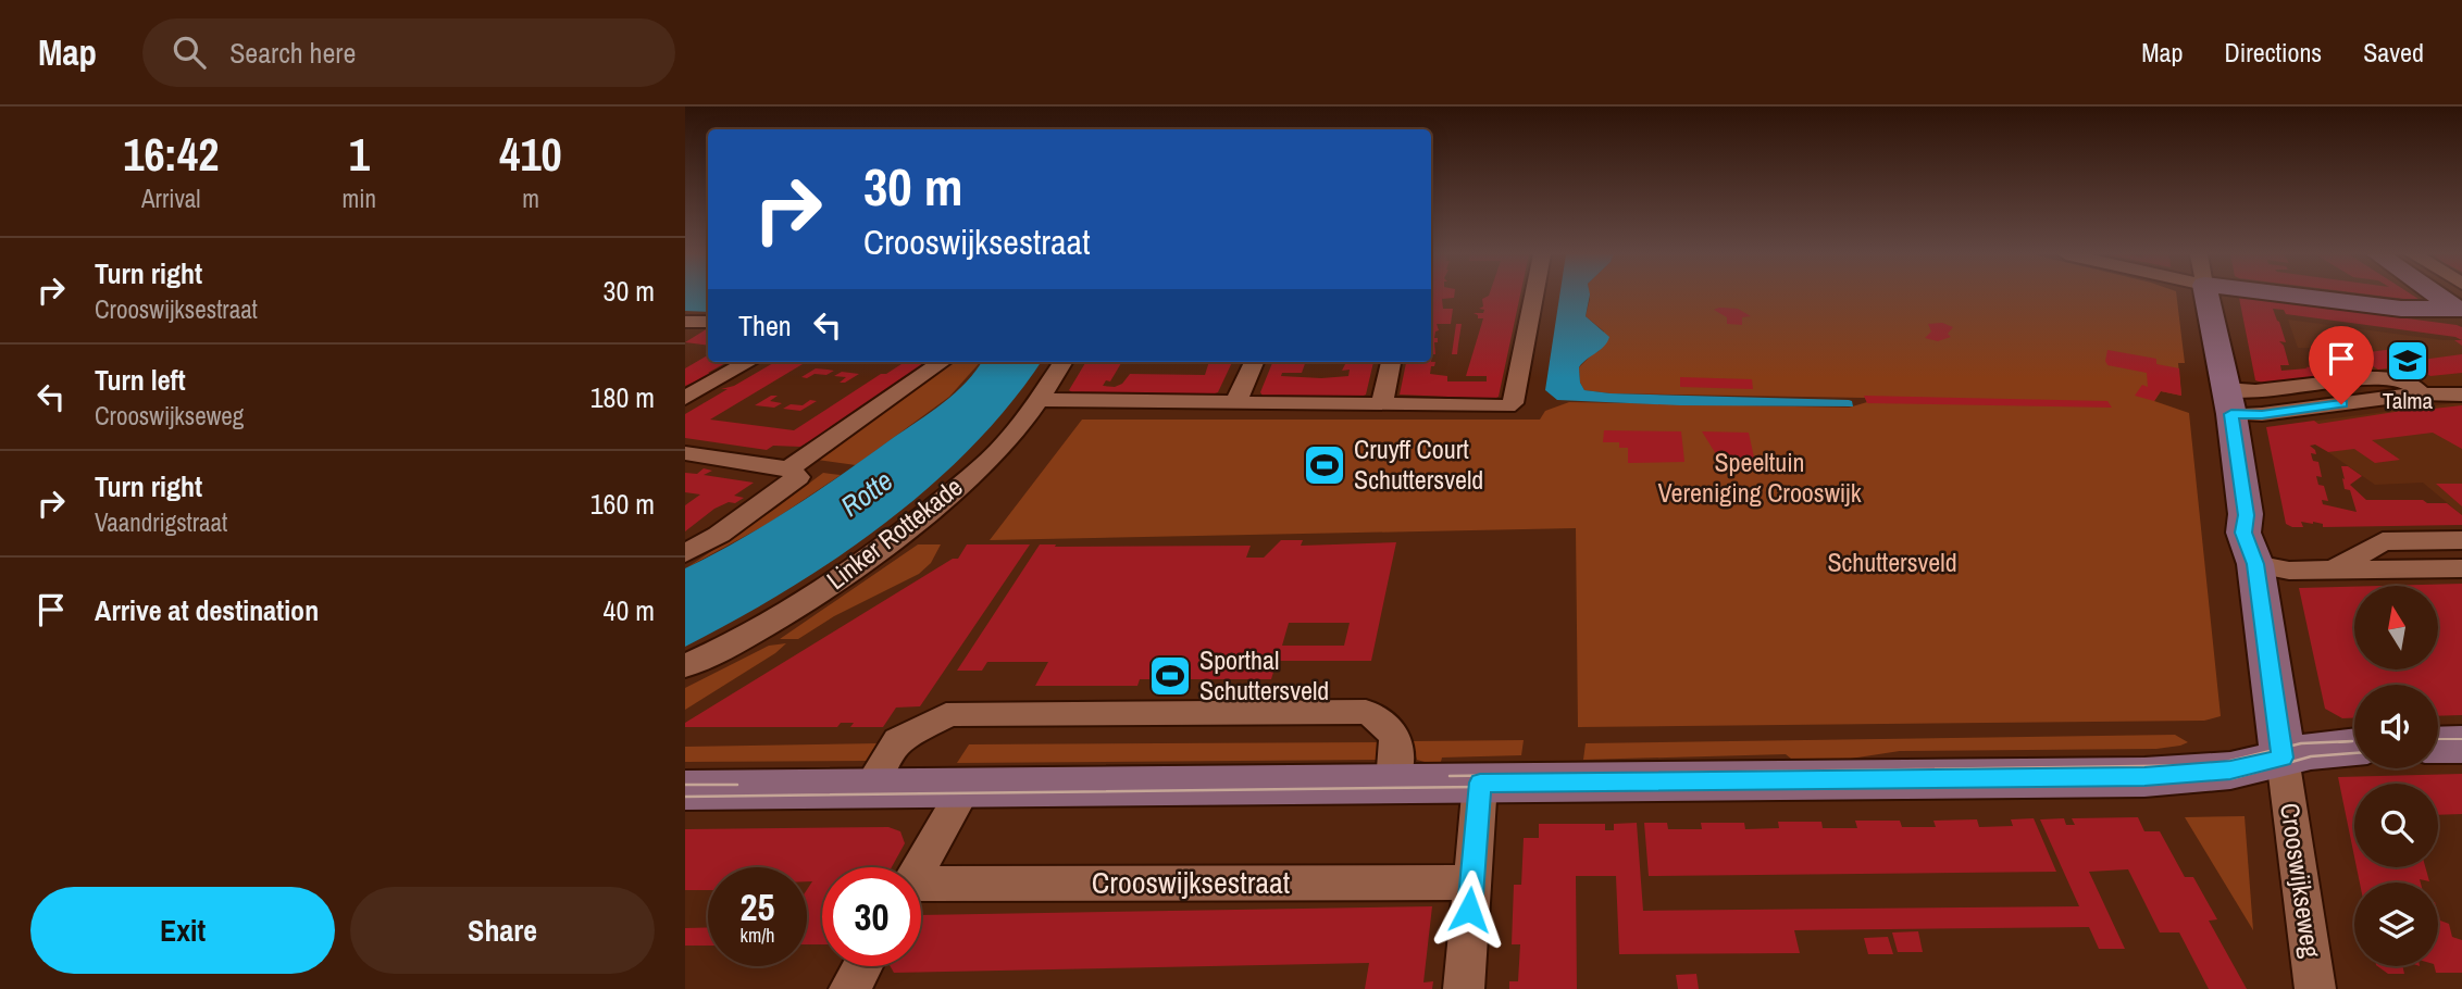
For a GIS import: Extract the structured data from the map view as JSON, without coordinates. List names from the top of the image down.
{
  "streets": {
    "street": ["Linker Rottekade", "Crooswijkseweg", "Crooswijksestraat"]
  },
  "water": ["Rotte"],
  "parks": ["Speeltuin Vereniging Crooswijk", "Schuttersveld"],
  "places": {
    "school or university": ["Talma"],
    "sports": ["Cruyff Court Schuttersveld", "Sporthal Schuttersveld"]
  },
  "north": "top",
  "page": {
    "header": "Map",
    "search": "Search here",
    "nav": ["Map", "Directions", "Saved"],
    "eta": [
      "16:42",
      "Arrival",
      "1",
      "min",
      "410",
      "m"
    ],
    "turn": ["30 m", "Crooswijksestraat"],
    "list": [
      {
        "name": "Turn right",
        "note": "Crooswijksestraat",
        "value": "30 m"
      },
      {
        "name": "Turn left",
        "note": "Crooswijkseweg",
        "value": "180 m"
      },
      {
        "name": "Turn right",
        "note": "Vaandrigstraat",
        "value": "160 m"
      },
      {
        "name": "Arrive at destination",
        "value": "40 m"
      }
    ],
    "then": "Then",
    "speed": "25 km/h",
    "limit": "30",
    "buttons": ["Exit", "Share"]
  }
}
